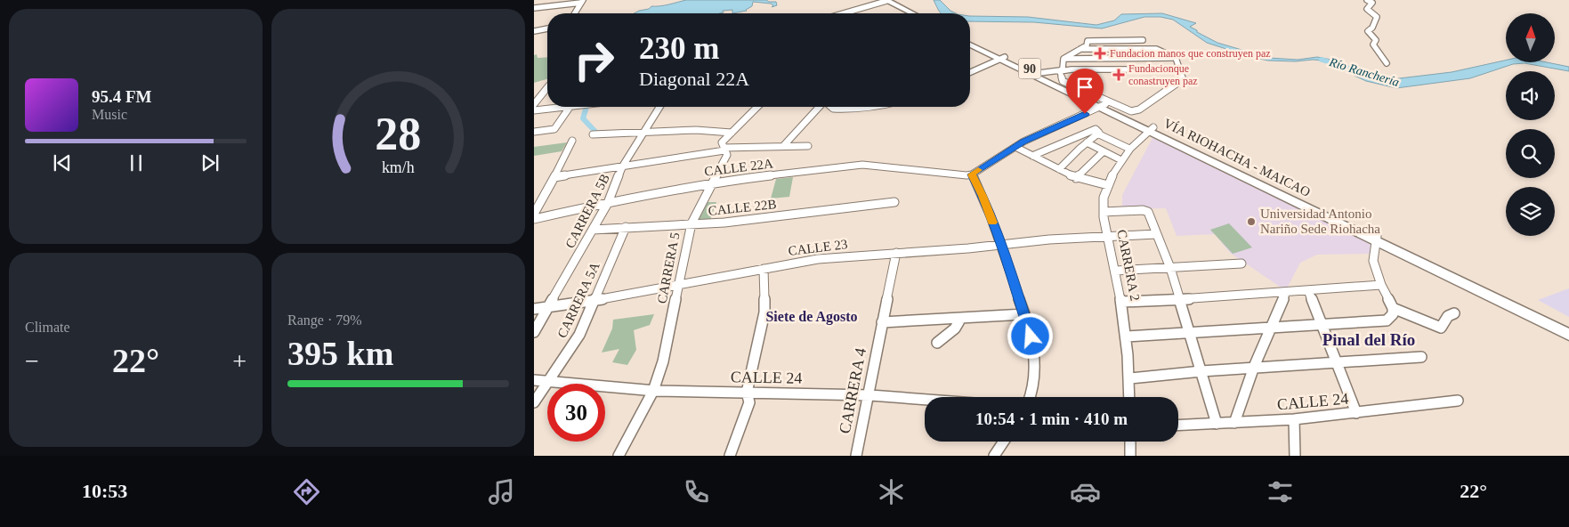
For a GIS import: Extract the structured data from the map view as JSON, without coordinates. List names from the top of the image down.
{
  "streets": {
    "highway": ["90", "VÍA RIOHACHA - MAICAO"],
    "street": [
      "CALLE 22A",
      "CALLE 22B",
      "CARRERA 5B",
      "CALLE 23",
      "CARRERA 2",
      "CARRERA 5",
      "CARRERA 5A",
      "CALLE 24",
      "CARRERA 4"
    ]
  },
  "crossings": [
    ["VÍA RIOHACHA - MAICAO", "CARRERA 2"],
    ["CALLE 22A", "CARRERA 5B"],
    ["CALLE 22A", "CARRERA 5"],
    ["CALLE 22B", "CARRERA 5B"],
    ["CALLE 22B", "CARRERA 5"],
    ["CALLE 22B", "CARRERA 5A"],
    ["CARRERA 5B", "CALLE 23"],
    ["CALLE 23", "CARRERA 2"],
    ["CALLE 23", "CARRERA 5"],
    ["CALLE 23", "CARRERA 5A"],
    ["CALLE 23", "CARRERA 4"],
    ["CARRERA 5", "CALLE 24"],
    ["CARRERA 5A", "CALLE 24"],
    ["CALLE 24", "CARRERA 4"]
  ],
  "districts": ["Siete de Agosto", "Pinal del Río"],
  "water": ["Río Ranchería"],
  "places": {
    "health": ["Fundacion manos que construyen paz", "Fundacionque conastruyen paz"],
    "other": ["Universidad Antonio Nariño Sede Riohacha"]
  },
  "north": "top",
  "page": {
    "turn": ["230 m", "Diagonal 22A"],
    "song": ["95.4 FM", "Music"],
    "tile": [
      "Climate",
      ["Range · 79%", "395 km"]
    ],
    "heat": ["−", "22°", "+"],
    "limit": "30",
    "trip": "10:54 · 1 min · 410 m",
    "tabs": ["10:53", "22°"],
    "gauge": ["28", "km/h"]
  }
}
